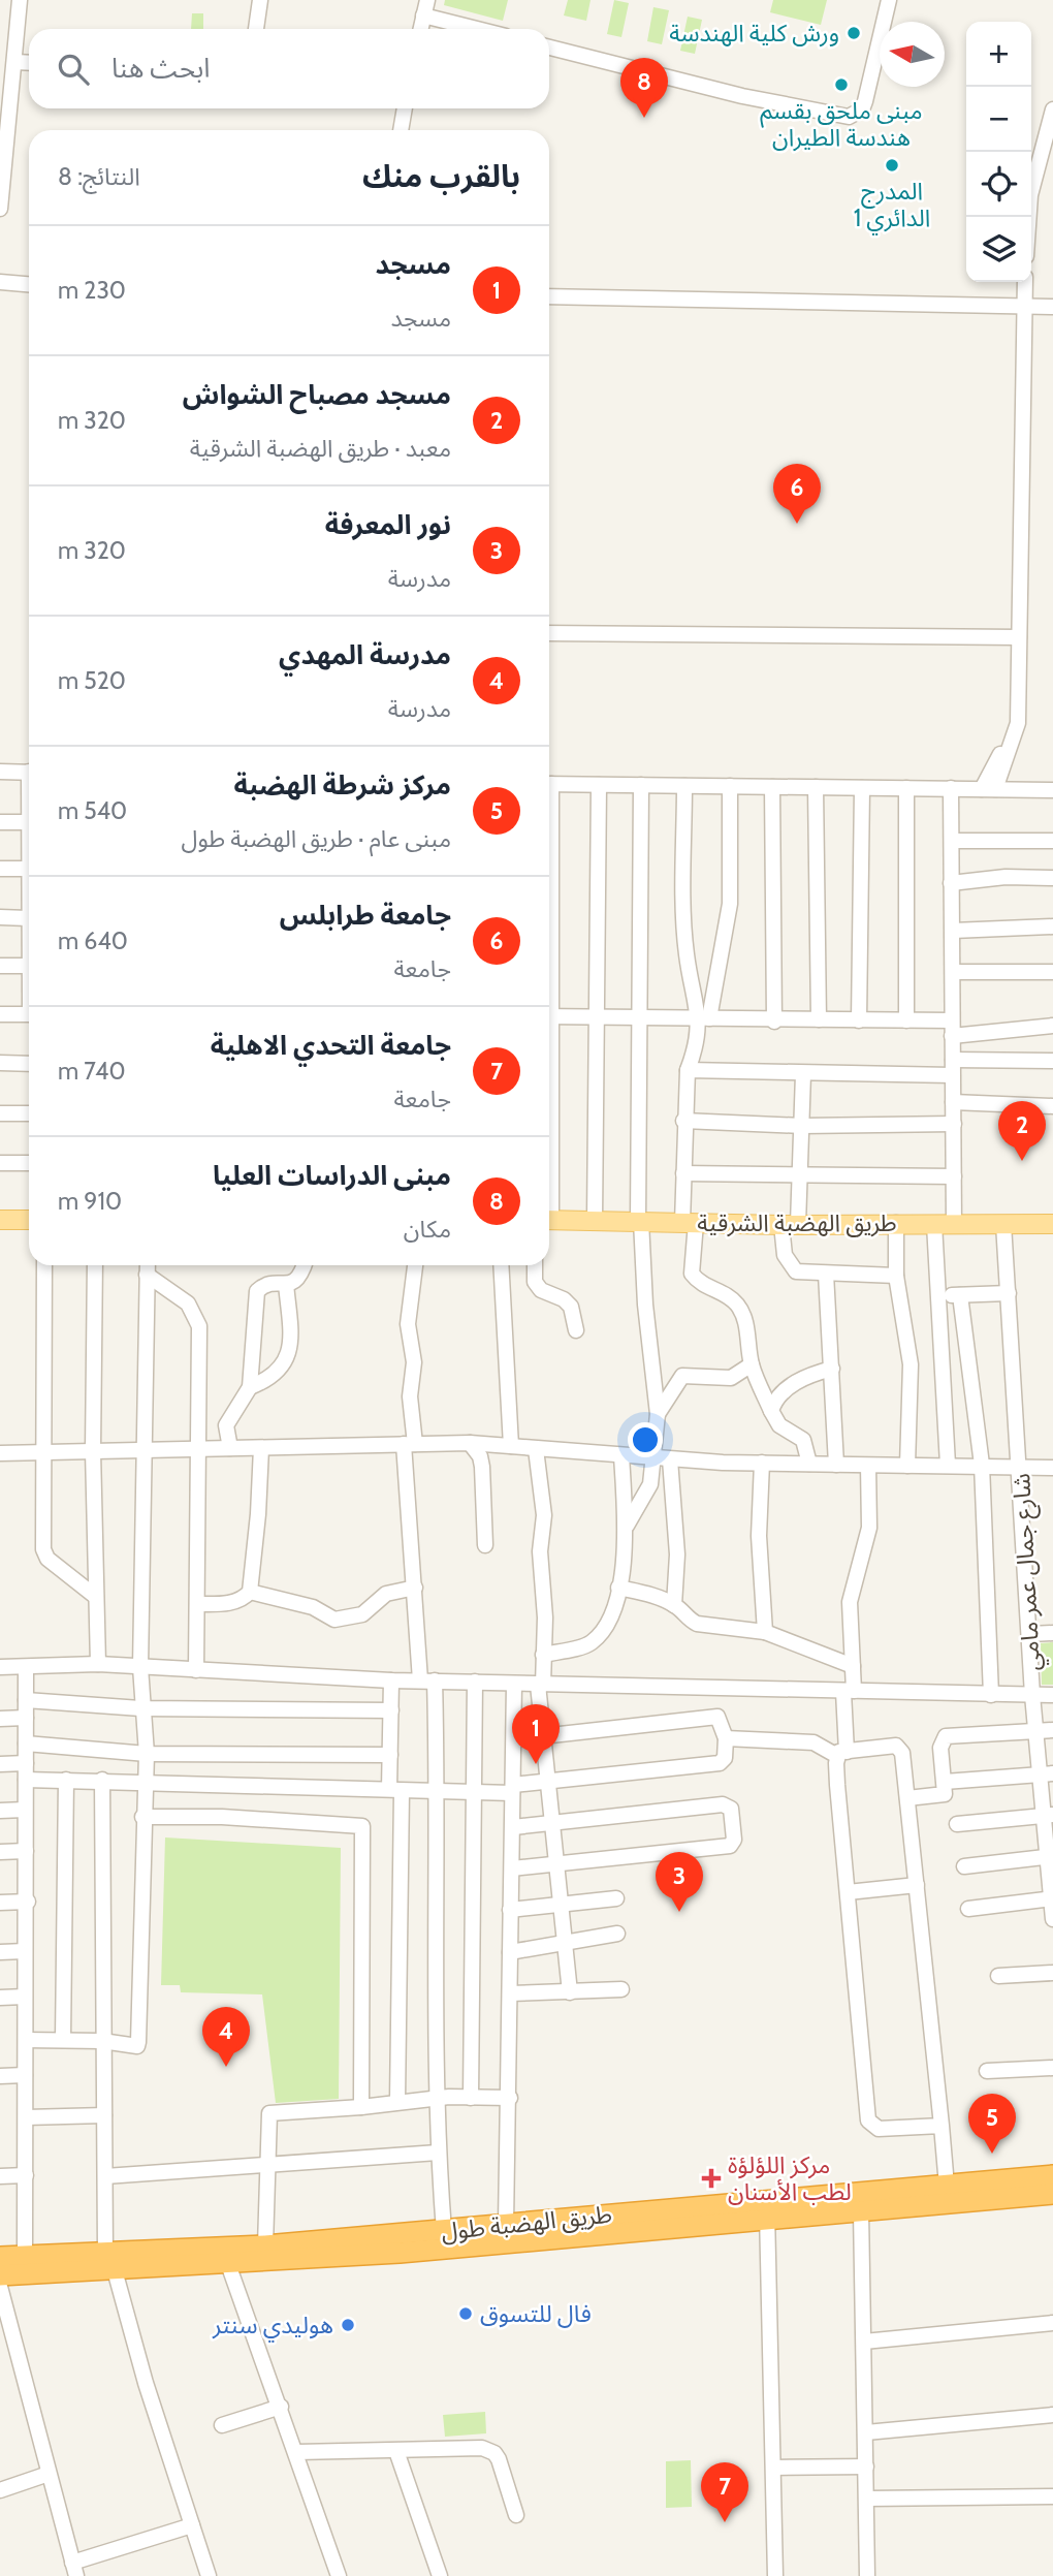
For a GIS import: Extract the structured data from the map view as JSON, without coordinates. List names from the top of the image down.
{
  "streets": {
    "highway": ["طريق الهضبة طول"],
    "main road": ["طريق الهضبة الشرقية"],
    "street": ["شارع جمال عمر مامي"]
  },
  "crossings": [
    ["طريق الهضبة الشرقية", "شارع جمال عمر مامي"]
  ],
  "places": {
    "other": [
      "ورش كلية الهندسة",
      "مبنى ملحق بقسم هندسة الطيران",
      "المدرج الدائري 1",
      "فال للتسوق",
      "هوليدي سنتر"
    ],
    "health": ["مركز اللؤلؤة لطب الأسنان"]
  },
  "north": "left",
  "page": {
    "map_buttons": ["+", "−"],
    "search": "ابحث هنا",
    "pins": [
      "8",
      "6",
      "2",
      "1",
      "3",
      "4",
      "5",
      "7"
    ],
    "heading": ["بالقرب منك", "النتائج: 8"],
    "list": [
      {
        "mark": "1",
        "name": "مسجد",
        "note": "مسجد",
        "value": "230 m"
      },
      {
        "mark": "2",
        "name": "مسجد مصباح الشواش",
        "note": "معبد · طريق الهضبة الشرقية",
        "value": "320 m"
      },
      {
        "mark": "3",
        "name": "نور المعرفة",
        "note": "مدرسة",
        "value": "320 m"
      },
      {
        "mark": "4",
        "name": "مدرسة المهدي",
        "note": "مدرسة",
        "value": "520 m"
      },
      {
        "mark": "5",
        "name": "مركز شرطة الهضبة",
        "note": "مبنى عام · طريق الهضبة طول",
        "value": "540 m"
      },
      {
        "mark": "6",
        "name": "جامعة طرابلس",
        "note": "جامعة",
        "value": "640 m"
      },
      {
        "mark": "7",
        "name": "جامعة التحدي الاهلية",
        "note": "جامعة",
        "value": "740 m"
      },
      {
        "mark": "8",
        "name": "مبنى الدراسات العليا",
        "note": "مكان",
        "value": "910 m"
      }
    ]
  }
}
